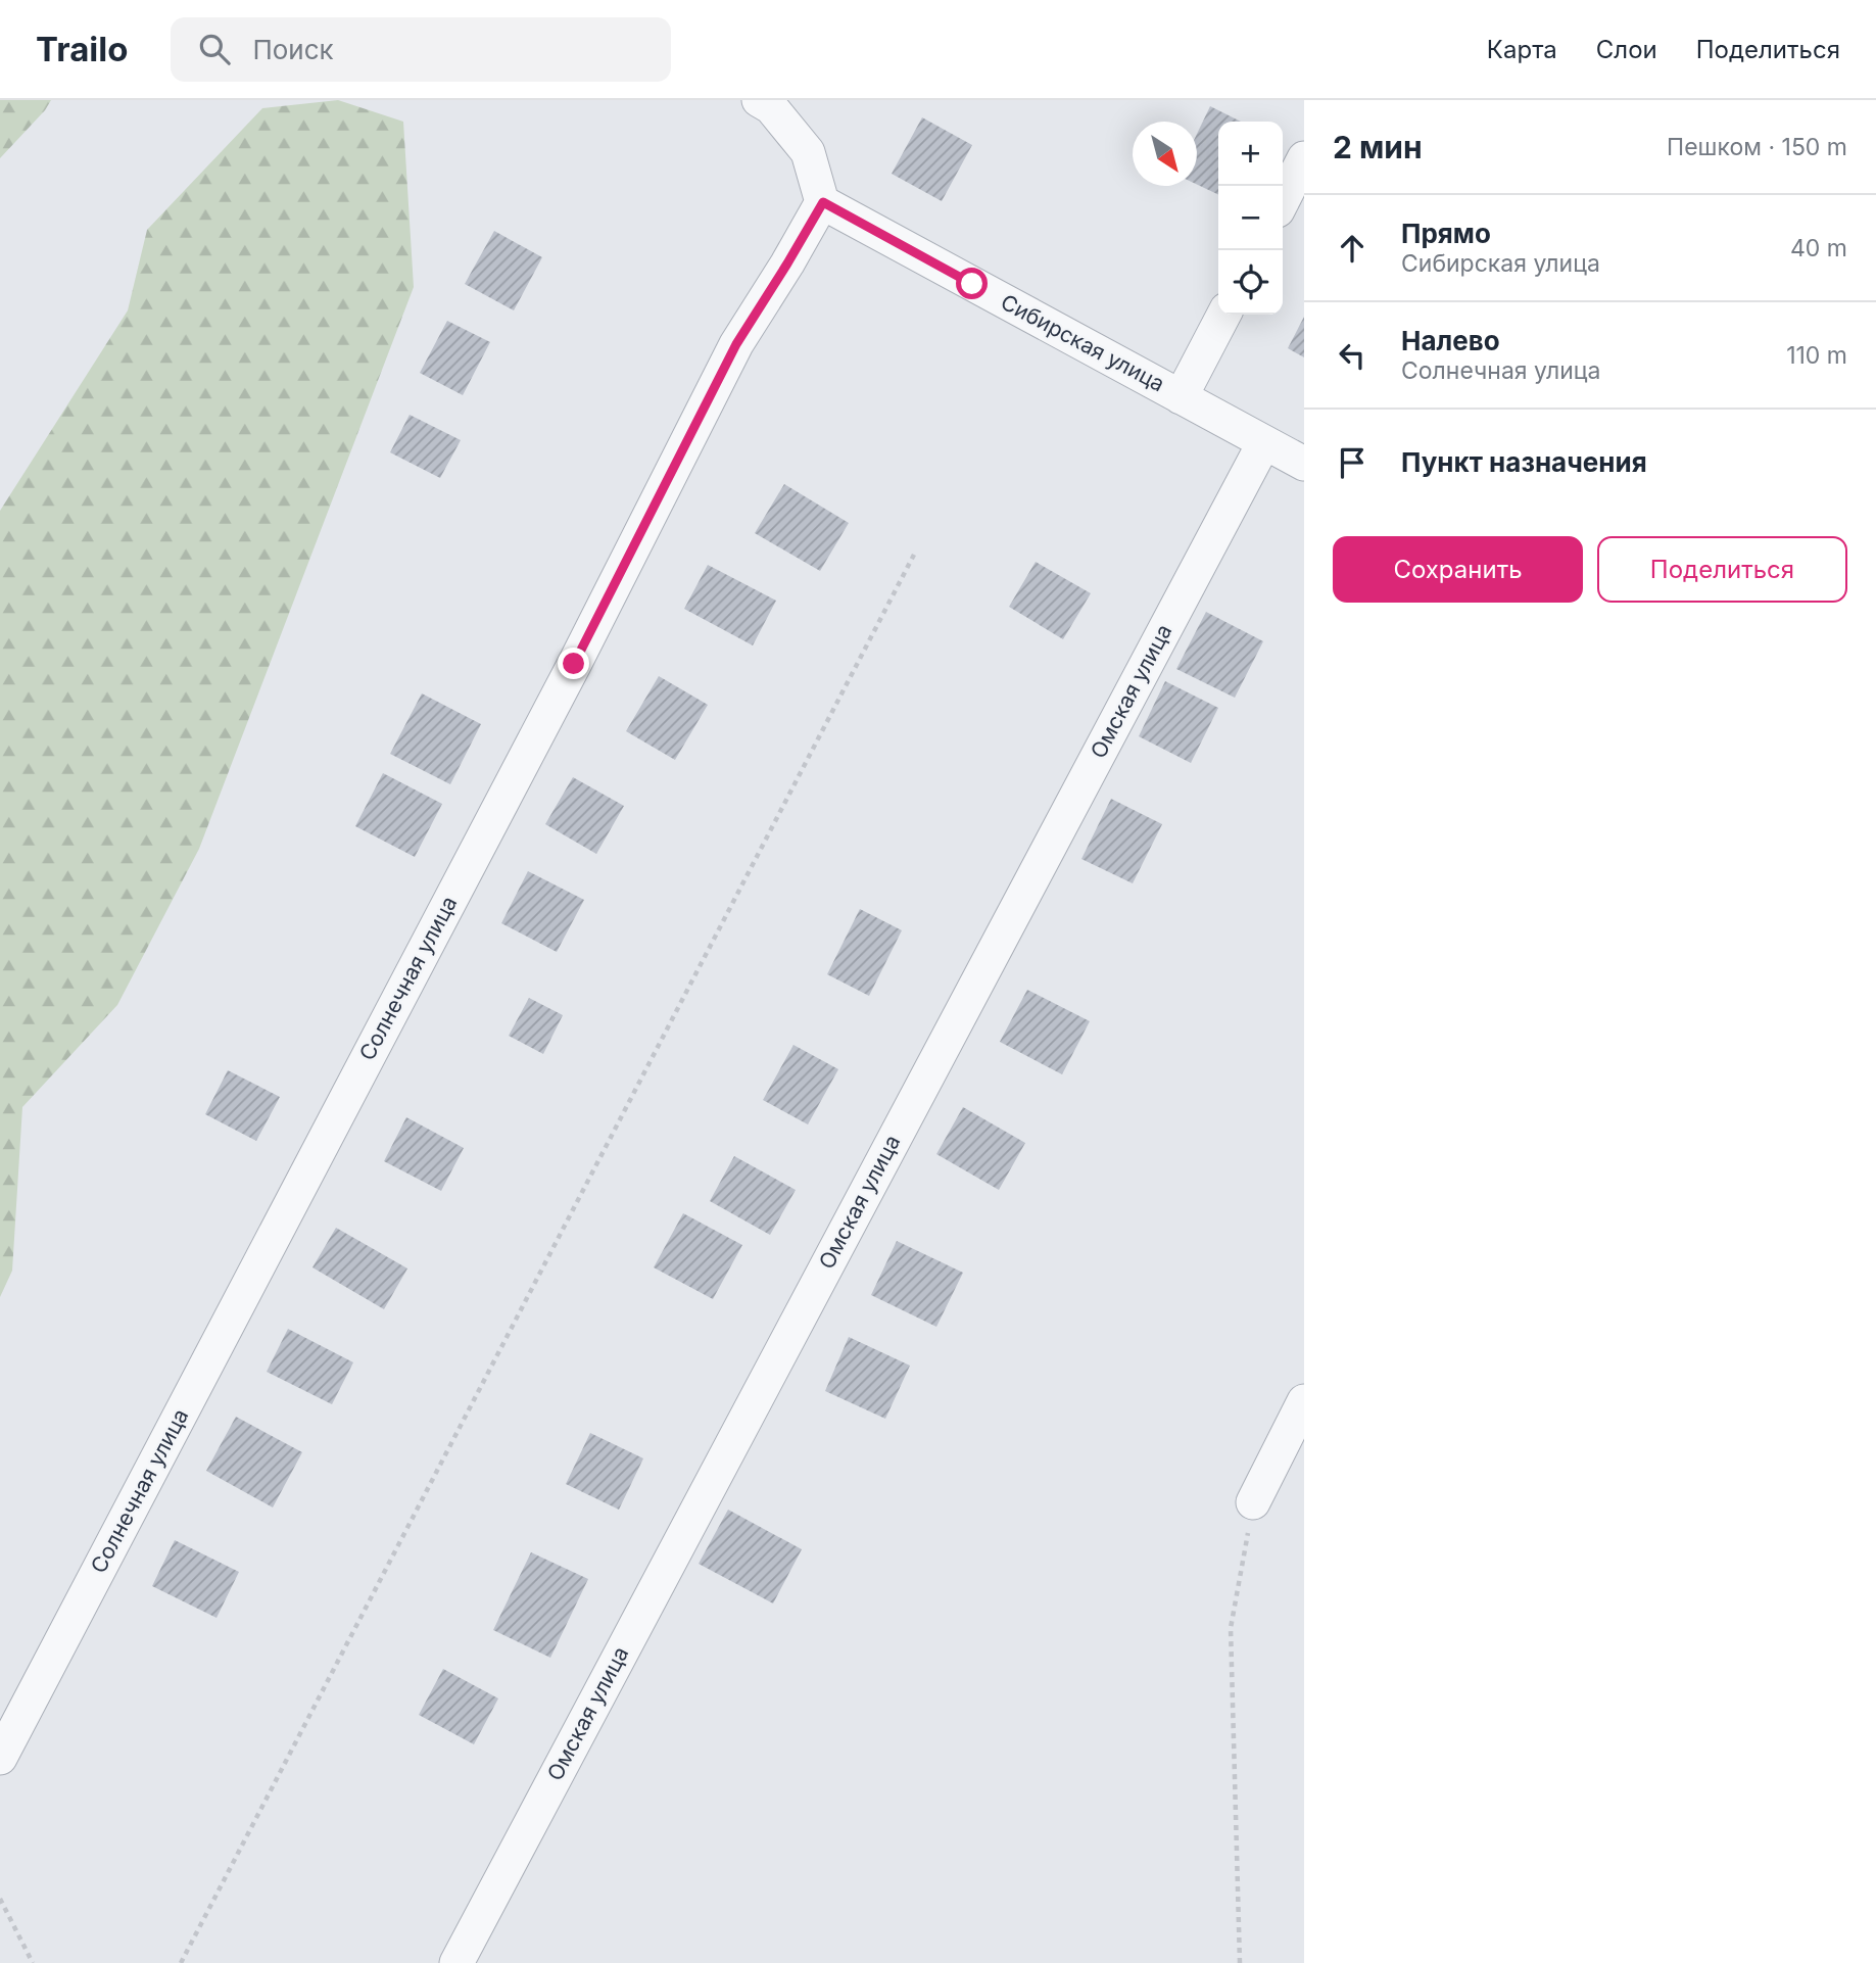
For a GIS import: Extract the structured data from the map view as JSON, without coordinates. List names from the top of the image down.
{
  "streets": {
    "street": ["Сибирская улица", "Омская улица", "Солнечная улица"]
  },
  "crossings": [
    ["Сибирская улица", "Омская улица"],
    ["Сибирская улица", "Солнечная улица"]
  ],
  "north": "bottom right",
  "page": {
    "header": "Trailo",
    "search": "Поиск",
    "nav": ["Карта", "Слои", "Поделиться"],
    "heading": ["2 мин", "Пешком · 150 m"],
    "map_buttons": ["+", "−"],
    "list": [
      ["Прямо", "Сибирская улица", "40 m"],
      ["Налево", "Солнечная улица", "110 m"],
      "Пункт назначения"
    ],
    "buttons": ["Сохранить", "Поделиться"]
  }
}
